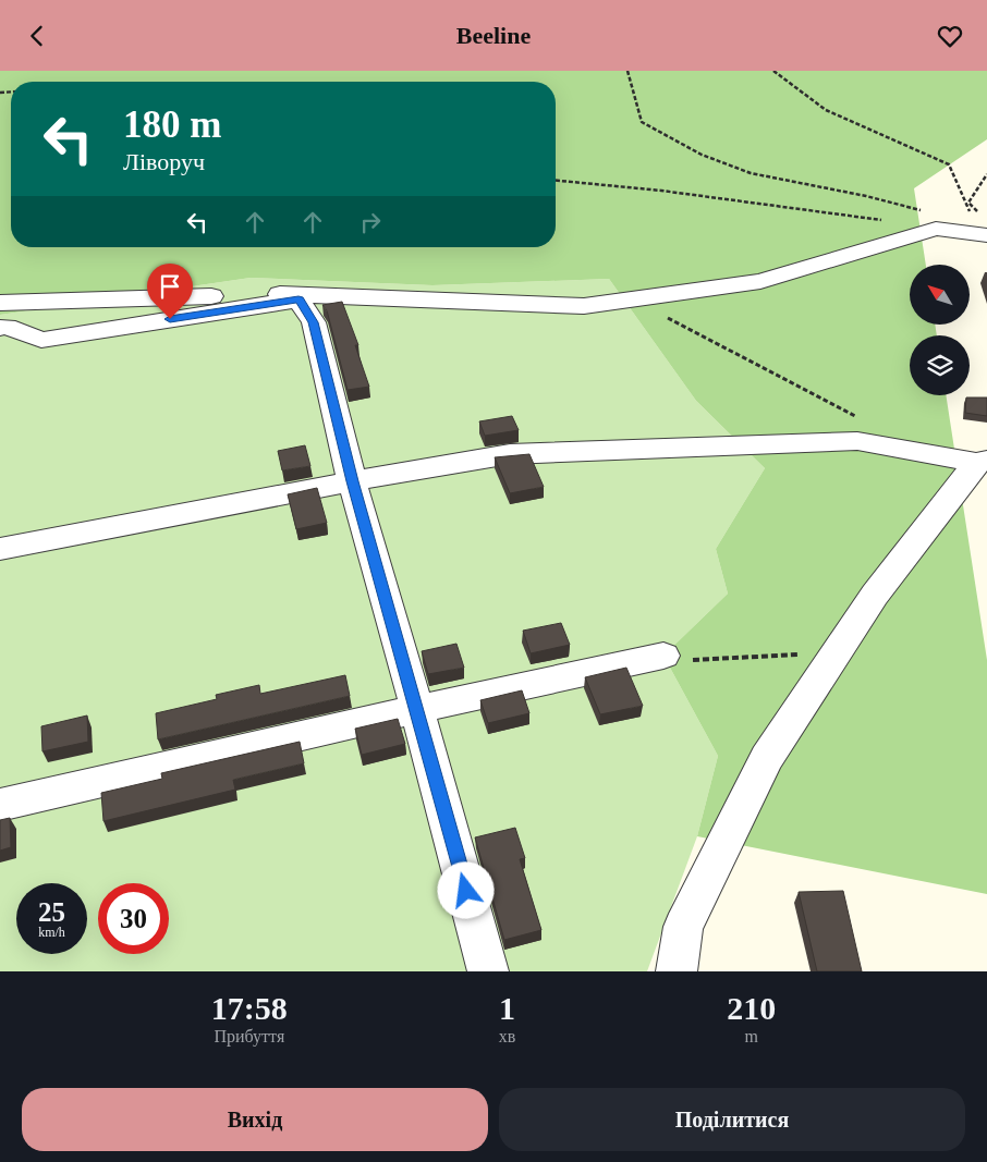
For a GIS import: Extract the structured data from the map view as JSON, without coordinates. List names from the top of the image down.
{
  "north": "top left",
  "page": {
    "header": "Beeline",
    "turn": ["180 m", "Ліворуч"],
    "speed": "25 km/h",
    "limit": "30",
    "eta": [
      "17:58",
      "Прибуття",
      "1",
      "хв",
      "210",
      "m"
    ],
    "buttons": ["Вихід", "Поділитися"]
  }
}
